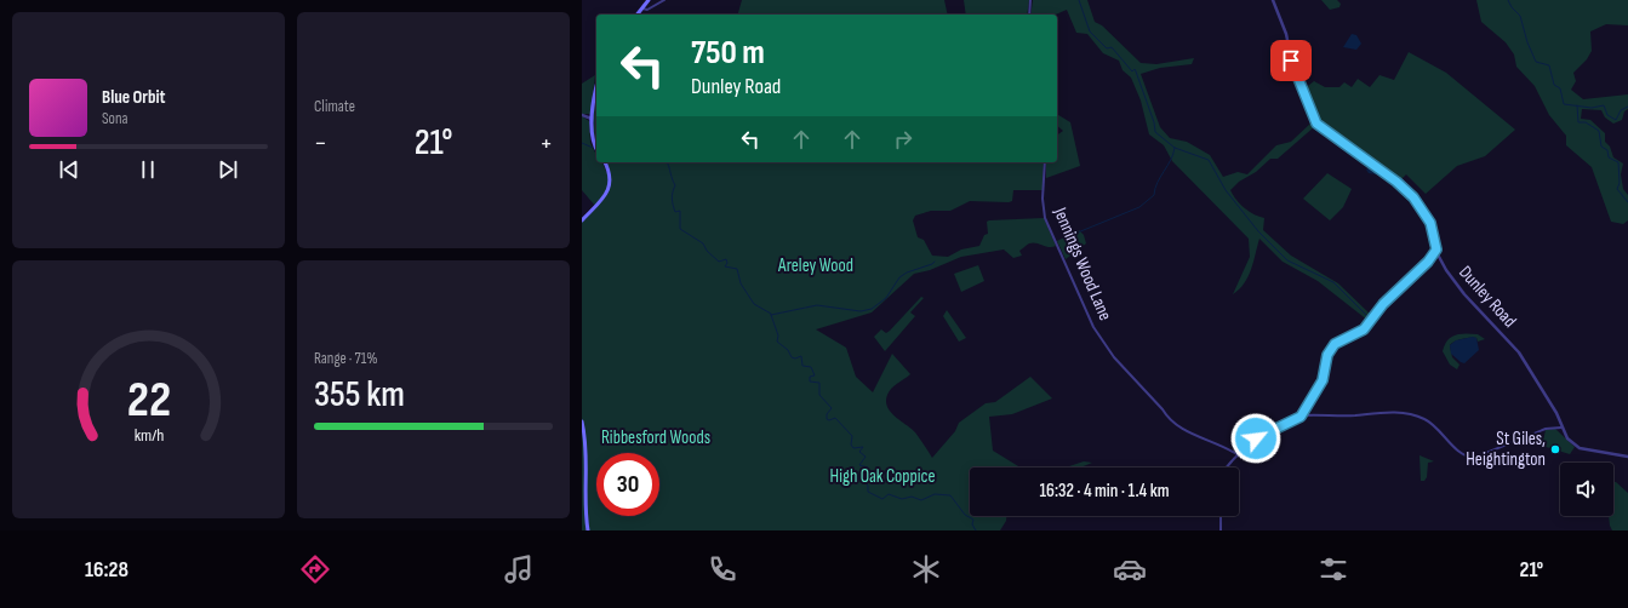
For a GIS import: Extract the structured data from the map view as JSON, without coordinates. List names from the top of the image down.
{
  "streets": {
    "street": ["Jennings Wood Lane", "Dunley Road"]
  },
  "parks": ["Areley Wood", "Ribbesford Woods", "High Oak Coppice"],
  "places": ["St Giles, Heightington"],
  "page": {
    "tile": [
      "Climate",
      ["Range · 71%", "355 km"]
    ],
    "turn": ["750 m", "Dunley Road"],
    "song": ["Blue Orbit", "Sona"],
    "heat": ["−", "21°", "+"],
    "limit": "30",
    "trip": "16:32 · 4 min · 1.4 km",
    "tabs": ["16:28", "21°"],
    "gauge": ["22", "km/h"]
  }
}
